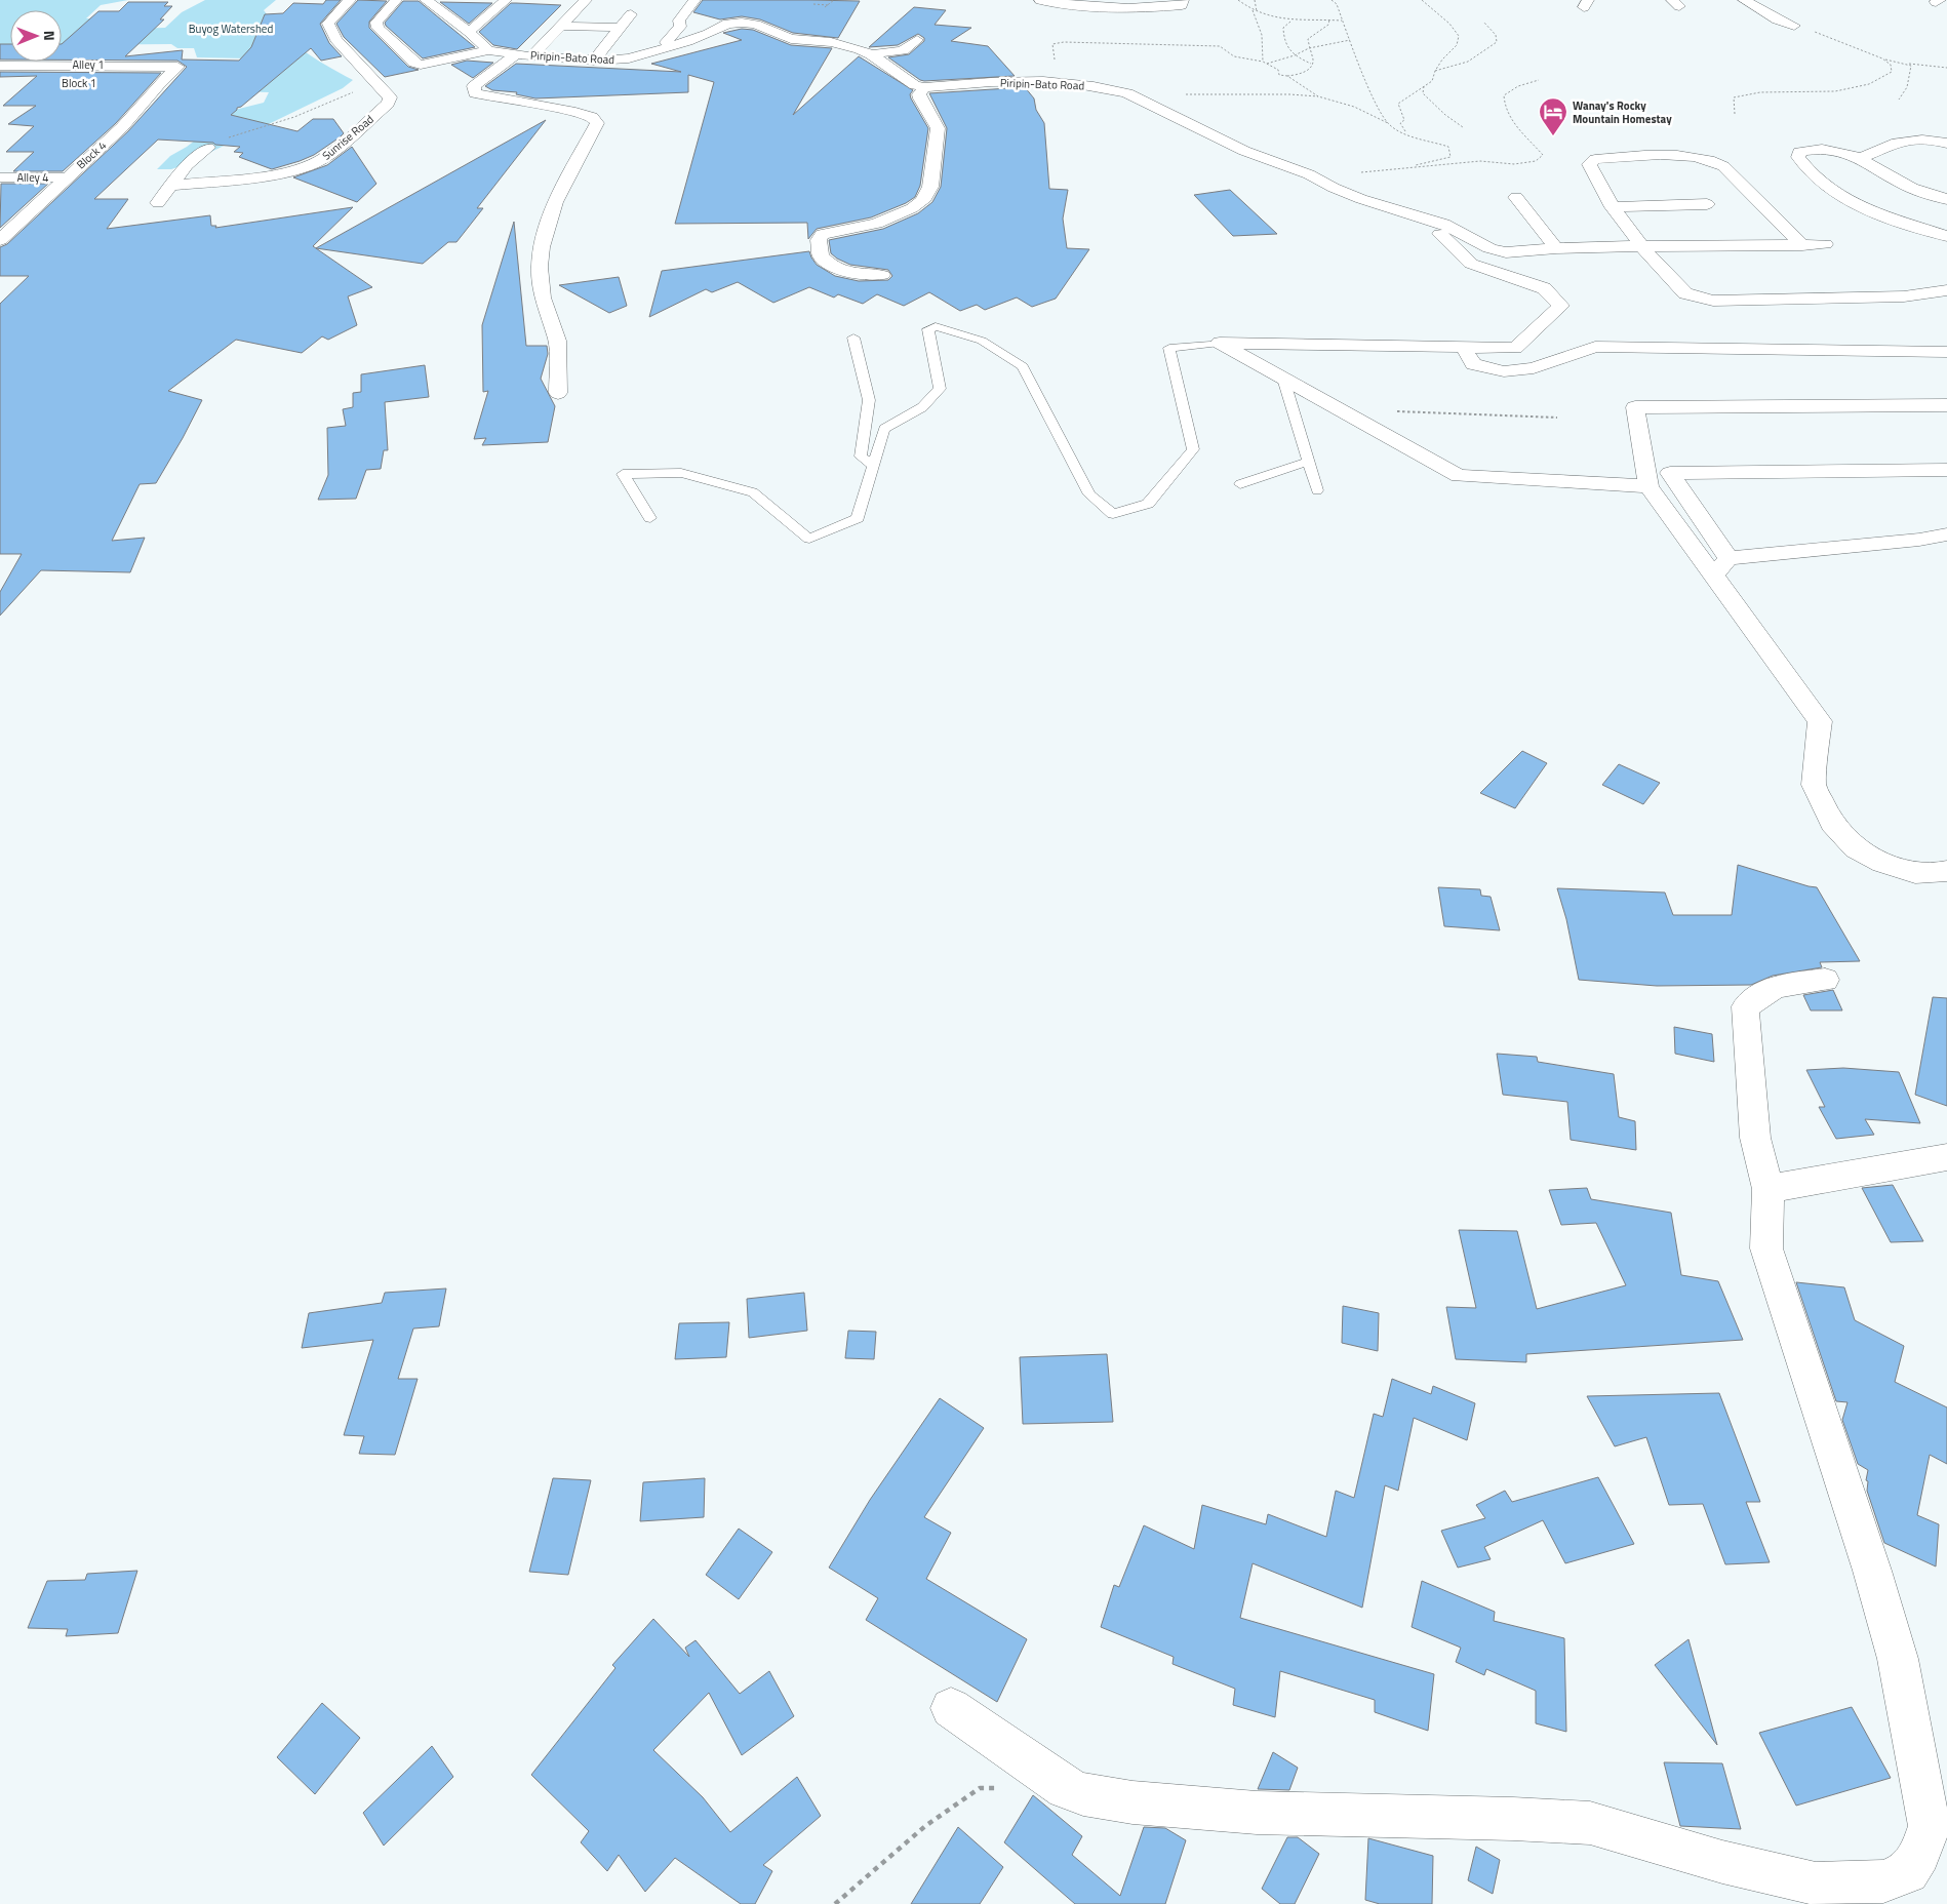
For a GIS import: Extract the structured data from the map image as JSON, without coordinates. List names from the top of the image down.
{
  "streets": {
    "street": [
      "Piripin-Bato Road",
      "Alley 1",
      "Sunrise Road",
      "Block 4",
      "Alley 4"
    ]
  },
  "crossings": [
    ["Alley 1", "Block 4"],
    ["Block 4", "Alley 4"]
  ],
  "parks": ["Buyog Watershed"],
  "places": {
    "hotel": ["Wanay's Rocky Mountain Homestay"]
  },
  "north": "right"
}
